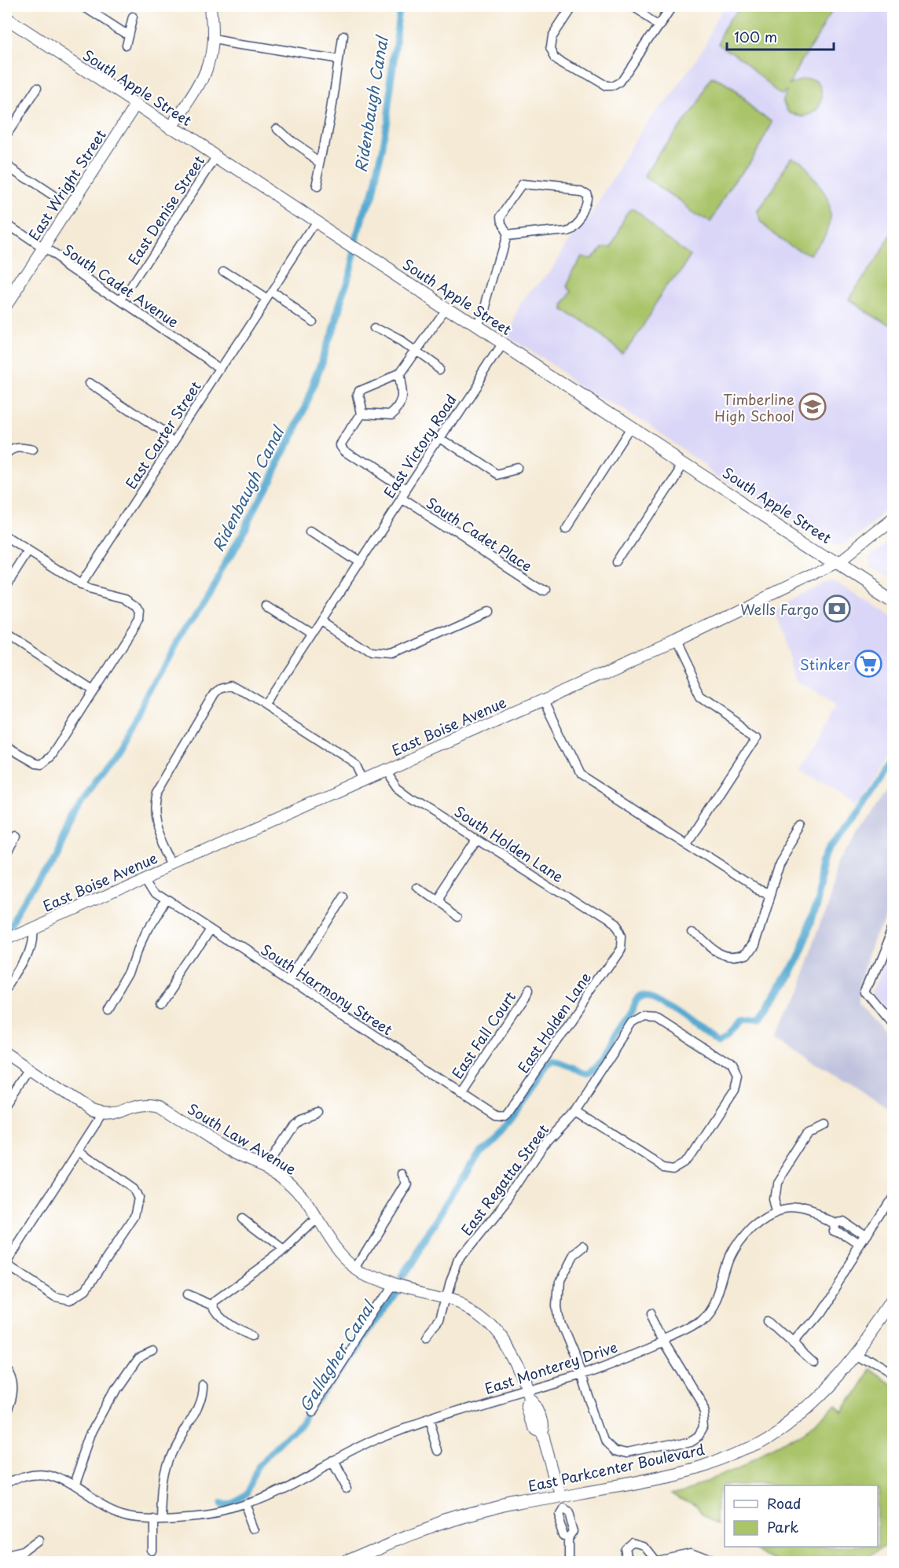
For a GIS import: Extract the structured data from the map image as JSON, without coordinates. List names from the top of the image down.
{
  "streets": {
    "main road": ["South Apple Street", "East Parkcenter Boulevard"],
    "street": [
      "East Wright Street",
      "East Denise Street",
      "South Cadet Avenue",
      "East Carter Street",
      "East Victory Road",
      "South Cadet Place",
      "East Boise Avenue",
      "South Holden Lane",
      "South Harmony Street",
      "East Holden Lane",
      "East Fall Court",
      "South Law Avenue",
      "East Regatta Street",
      "East Monterey Drive"
    ]
  },
  "crossings": [
    ["South Apple Street", "East Wright Street"],
    ["South Apple Street", "East Denise Street"],
    ["South Apple Street", "East Carter Street"],
    ["South Apple Street", "East Victory Road"],
    ["South Apple Street", "East Boise Avenue"],
    ["East Wright Street", "South Cadet Avenue"],
    ["East Denise Street", "South Cadet Avenue"],
    ["South Cadet Avenue", "East Carter Street"],
    ["East Victory Road", "South Cadet Place"],
    ["East Boise Avenue", "South Holden Lane"],
    ["East Boise Avenue", "South Harmony Street"],
    ["South Holden Lane", "East Holden Lane"],
    ["South Harmony Street", "East Holden Lane"],
    ["South Harmony Street", "East Fall Court"],
    ["South Law Avenue", "East Regatta Street"],
    ["South Law Avenue", "East Monterey Drive"],
    ["South Law Avenue", "East Parkcenter Boulevard"]
  ],
  "water": ["Ridenbaugh Canal", "Gallagher Canal"],
  "places": {
    "school or university": ["Timberline High School"],
    "bank": ["Wells Fargo"],
    "supermarket": ["Stinker"]
  },
  "legend": ["Road", "Park"],
  "scale_bar": "100 m"
}
